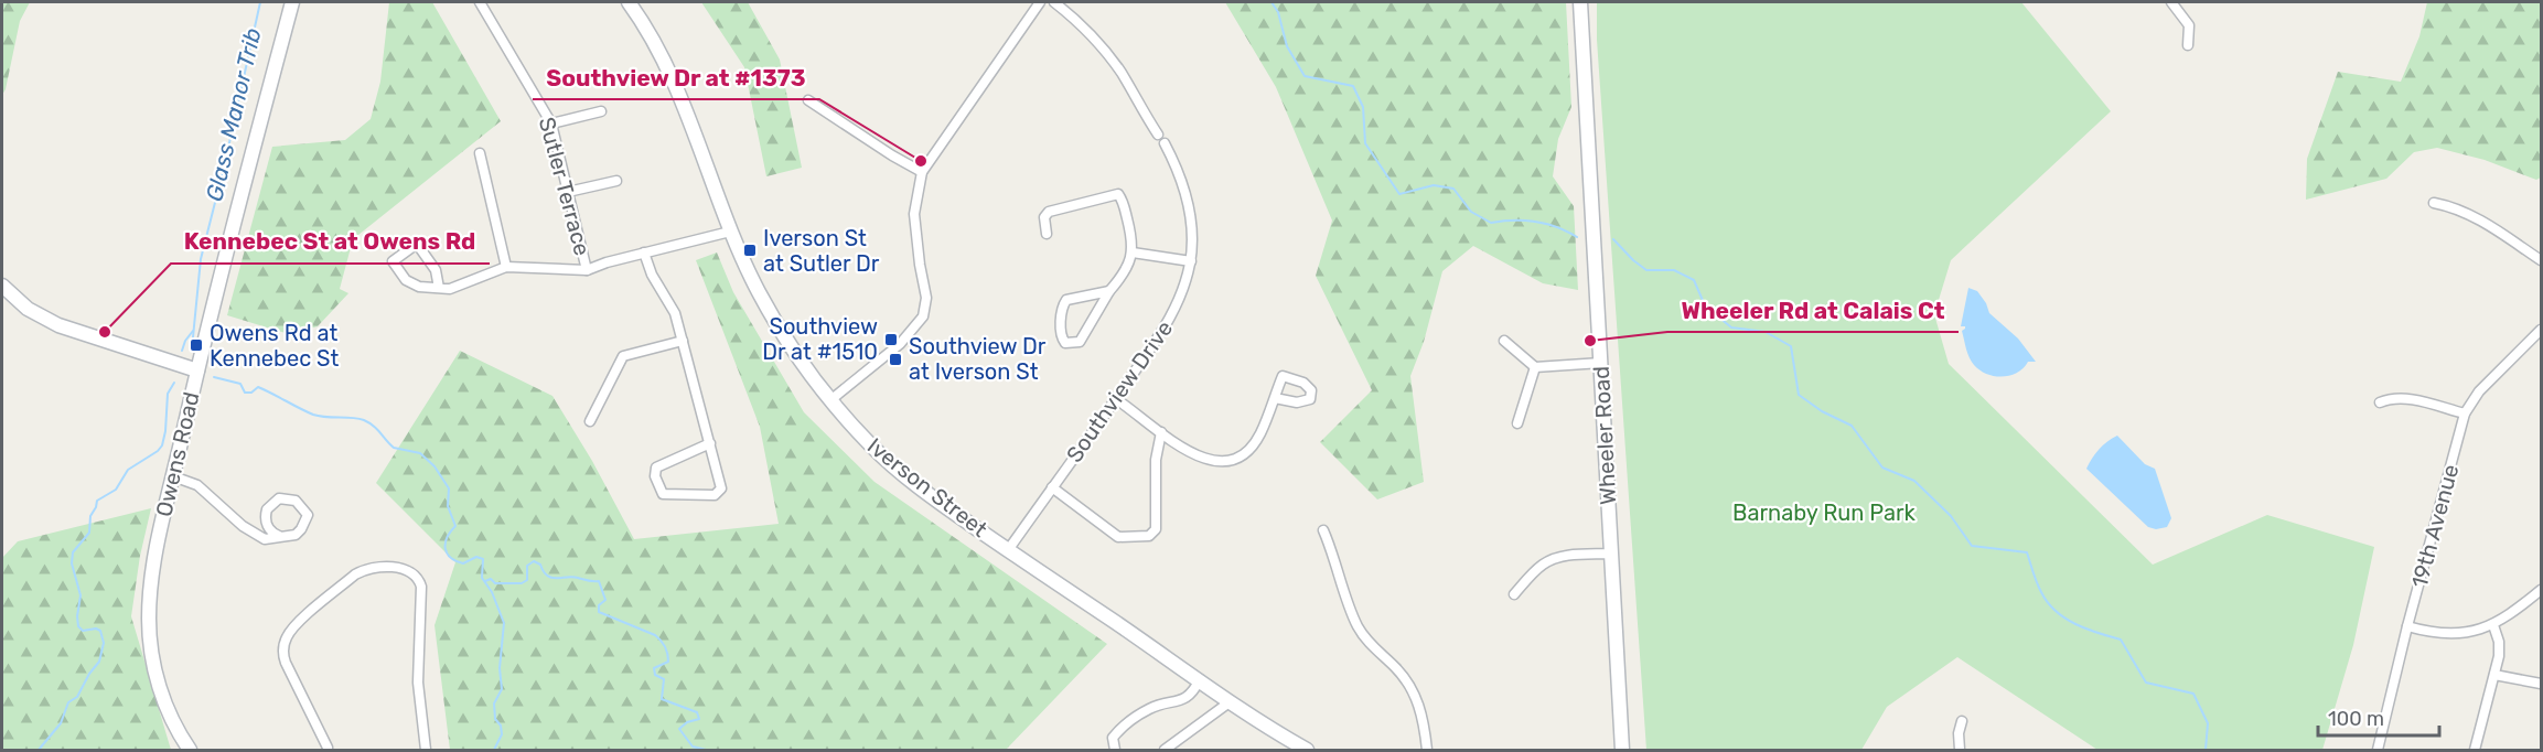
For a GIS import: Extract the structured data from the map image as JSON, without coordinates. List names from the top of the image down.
{
  "streets": {
    "street": [
      "Sutler Terrace",
      "Southview Drive",
      "Wheeler Road",
      "Owens Road",
      "Iverson Street",
      "19th Avenue"
    ]
  },
  "crossings": [
    ["Southview Drive", "Iverson Street"]
  ],
  "water": ["Glass Manor Trib"],
  "parks": ["Barnaby Run Park"],
  "places": {
    "other": ["Southview Dr at #1373", "Kennebec St at Owens Rd", "Wheeler Rd at Calais Ct"],
    "transit": [
      "Iverson St at Sutler Dr",
      "Southview Dr at #1510",
      "Owens Rd at Kennebec St",
      "Southview Dr at Iverson St"
    ]
  },
  "scale_bar": "100 m"
}
